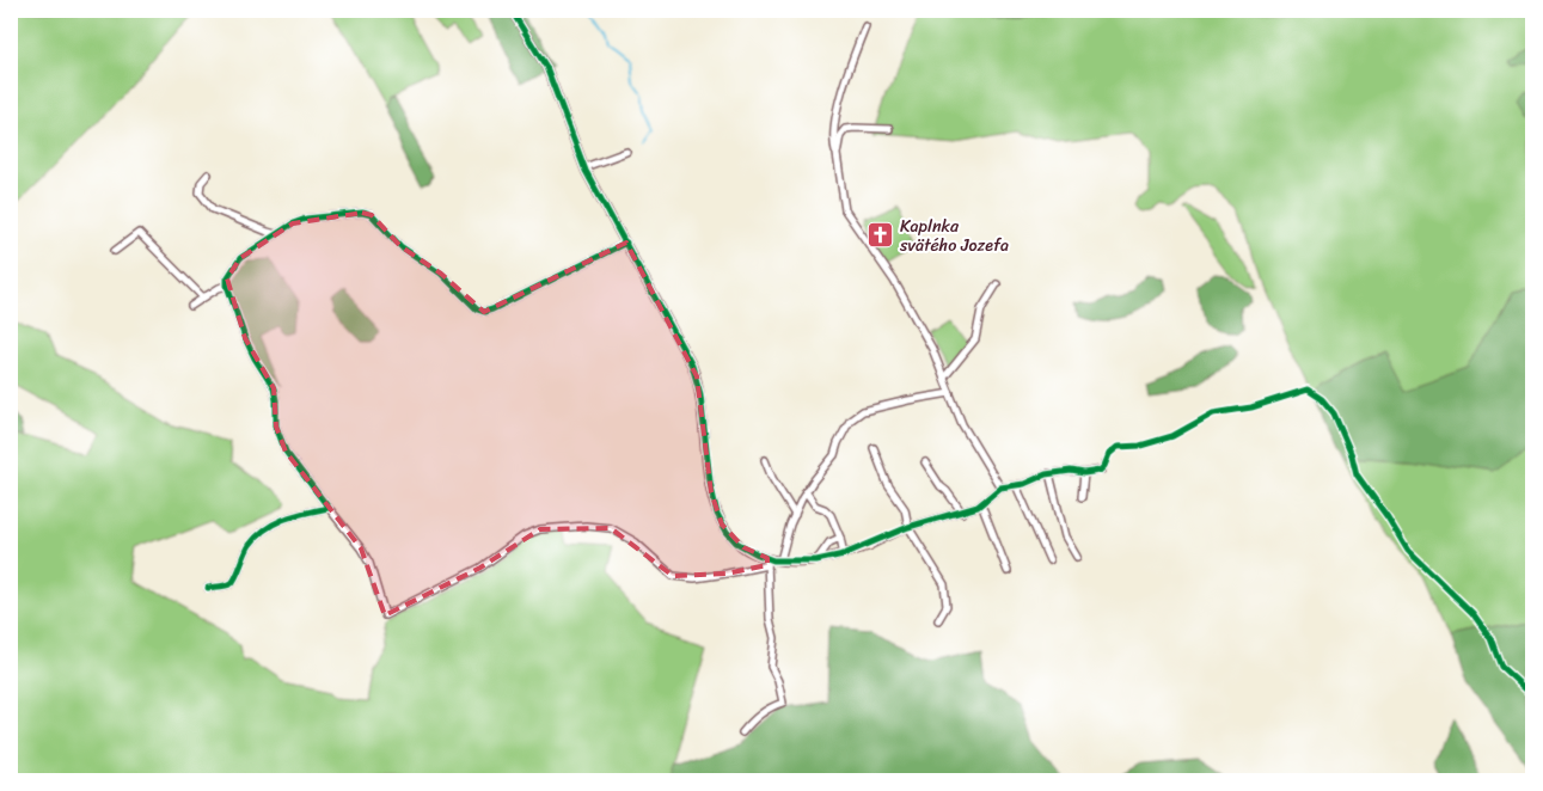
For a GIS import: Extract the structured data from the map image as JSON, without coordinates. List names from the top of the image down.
{
  "places": {
    "church": ["Kaplnka svätého Jozefa"]
  }
}
